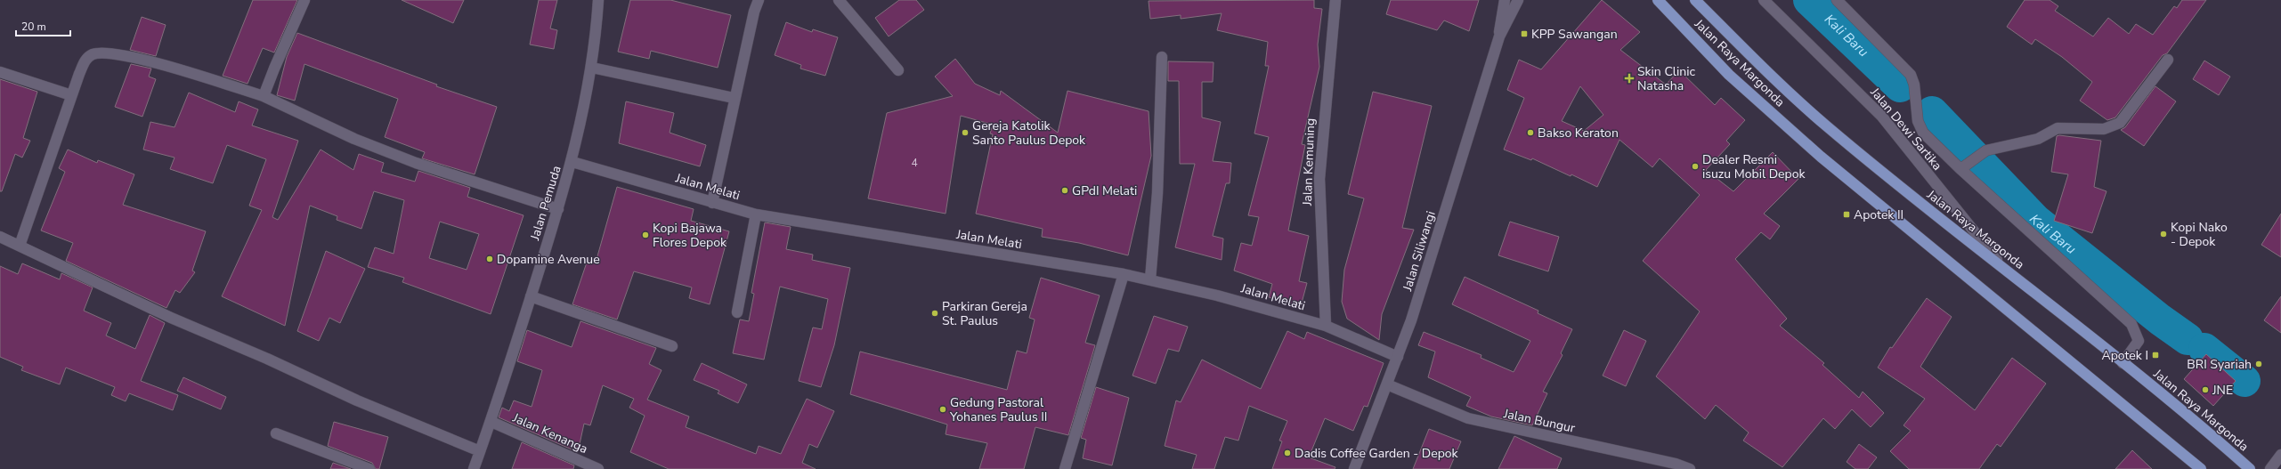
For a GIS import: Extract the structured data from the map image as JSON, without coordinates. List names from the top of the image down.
{
  "streets": {
    "main road": ["Jalan Raya Margonda"],
    "street": [
      "Jalan Dewi Sartika",
      "Jalan Kemuning",
      "Jalan Melati",
      "Jalan Pemuda",
      "Jalan Siliwangi",
      "Jalan Bungur",
      "Jalan Kenanga"
    ]
  },
  "crossings": [
    ["Jalan Raya Margonda", "Jalan Dewi Sartika"],
    ["Jalan Kemuning", "Jalan Melati"],
    ["Jalan Melati", "Jalan Pemuda"],
    ["Jalan Melati", "Jalan Siliwangi"],
    ["Jalan Pemuda", "Jalan Kenanga"],
    ["Jalan Siliwangi", "Jalan Bungur"]
  ],
  "water": ["Kali Baru"],
  "places": {
    "transit": ["KPP Sawangan", "Apotek II", "Apotek I"],
    "health": ["Skin Clinic Natasha"],
    "other": [
      "Gereja Katolik Santo Paulus Depok",
      "Bakso Keraton",
      "Dealer Resmi isuzu Mobil Depok",
      "GPdI Melati",
      "Kopi Nako - Depok",
      "Kopi Bajawa Flores Depok",
      "Dopamine Avenue",
      "Parkiran Gereja St. Paulus",
      "BRI Syariah",
      "JNE",
      "Gedung Pastoral Yohanes Paulus II",
      "Dadis Coffee Garden - Depok"
    ]
  },
  "house_numbers": ["4"],
  "scale_bar": "20 m"
}
